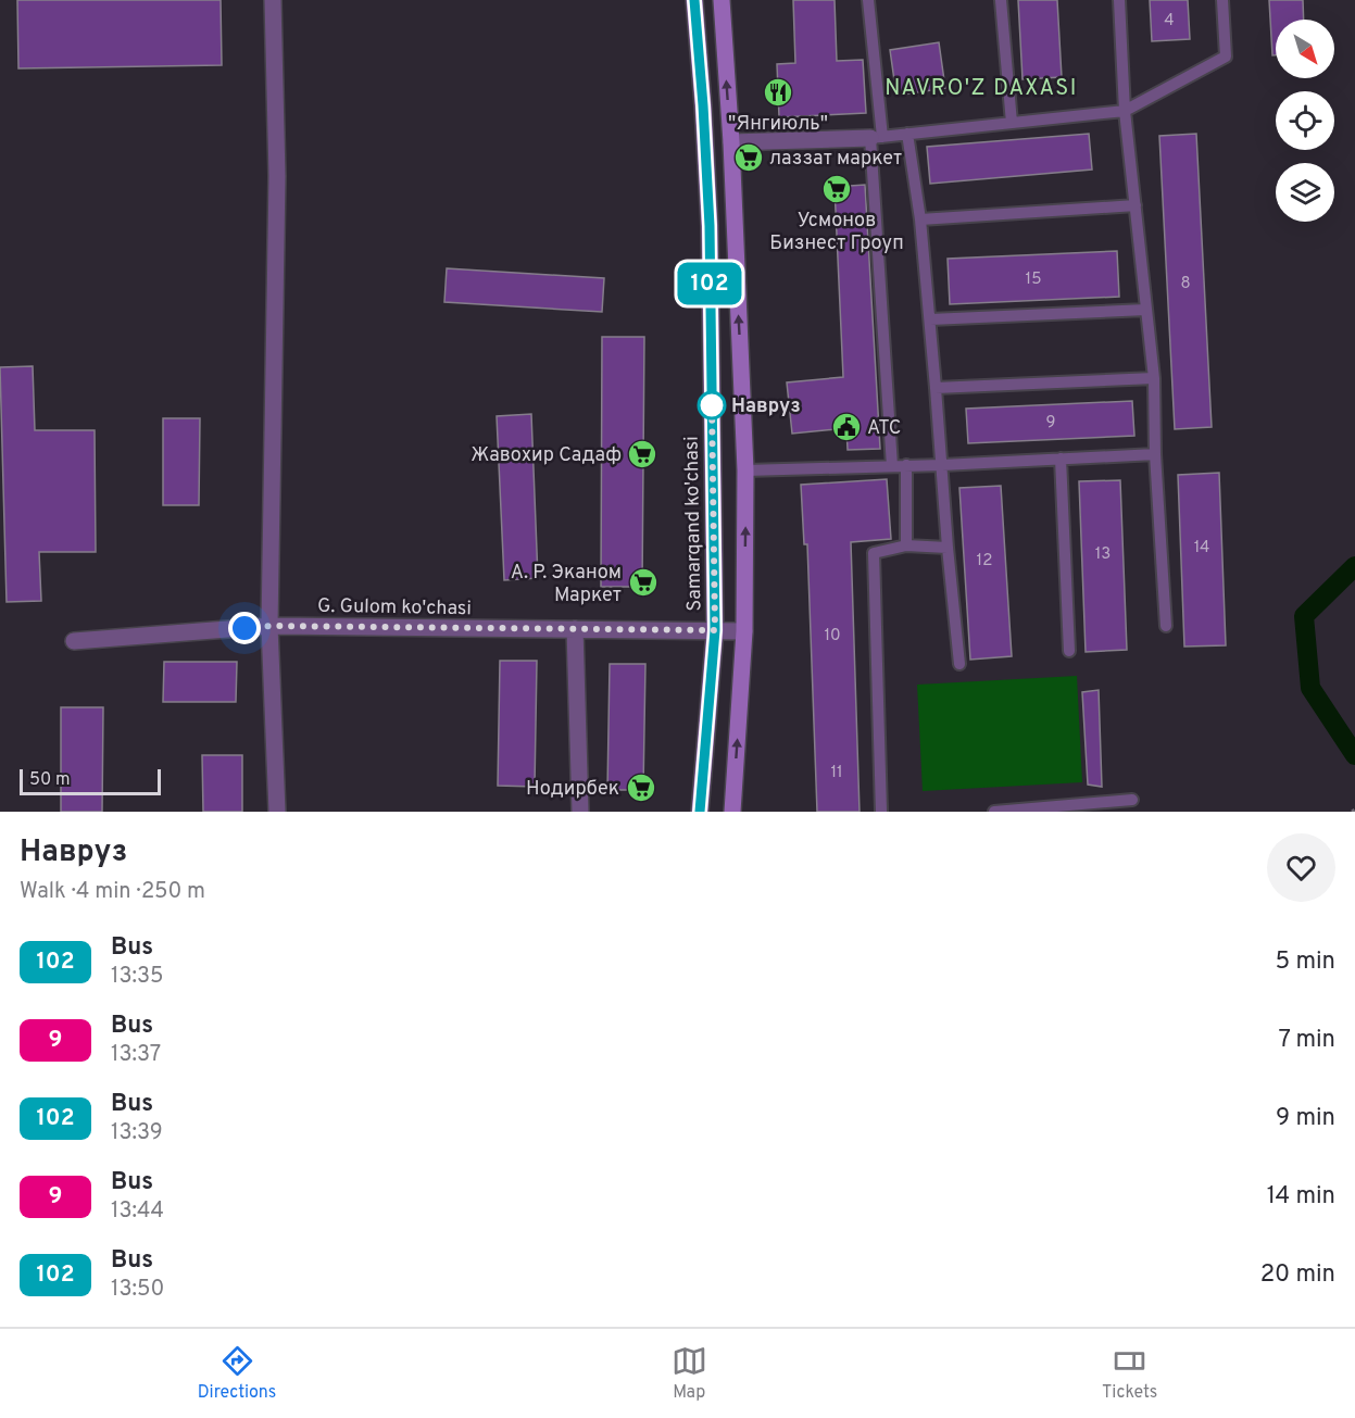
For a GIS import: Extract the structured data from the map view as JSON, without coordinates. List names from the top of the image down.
{
  "streets": {
    "main road": ["Samarqand ko'chasi"],
    "street": ["G. Gulom ko'chasi"]
  },
  "crossings": [
    ["Samarqand ko'chasi", "G. Gulom ko'chasi"]
  ],
  "districts": ["NAVRO'Z DAXASI"],
  "places": {
    "restaurant": ["\"Янгиюль\""],
    "supermarket": [
      "лаззат маркет",
      "Усмонов Бизнест Гроуп",
      "Жавохир Садаф",
      "А. Р. Эканом Маркет",
      "Нодирбек"
    ],
    "other": ["Навруз"],
    "public building": ["АТС"]
  },
  "lines": ["bus line 102"],
  "house_numbers": [
    "4",
    "15",
    "8",
    "9",
    "14",
    "13",
    "12",
    "10",
    "11"
  ],
  "scale_bar": "50 m",
  "north": "bottom right",
  "page": {
    "on_map": "102",
    "scale": "50 m",
    "heading": ["Навруз", "Walk · 4 min · 250 m"],
    "list": [
      {
        "mark": "102",
        "name": "Bus",
        "note": "13:35",
        "value": "5 min"
      },
      {
        "mark": "9",
        "name": "Bus",
        "note": "13:37",
        "value": "7 min"
      },
      {
        "mark": "102",
        "name": "Bus",
        "note": "13:39",
        "value": "9 min"
      },
      {
        "mark": "9",
        "name": "Bus",
        "note": "13:44",
        "value": "14 min"
      },
      {
        "mark": "102",
        "name": "Bus",
        "note": "13:50",
        "value": "20 min"
      }
    ],
    "tabs": ["Directions", "Map", "Tickets"]
  }
}
